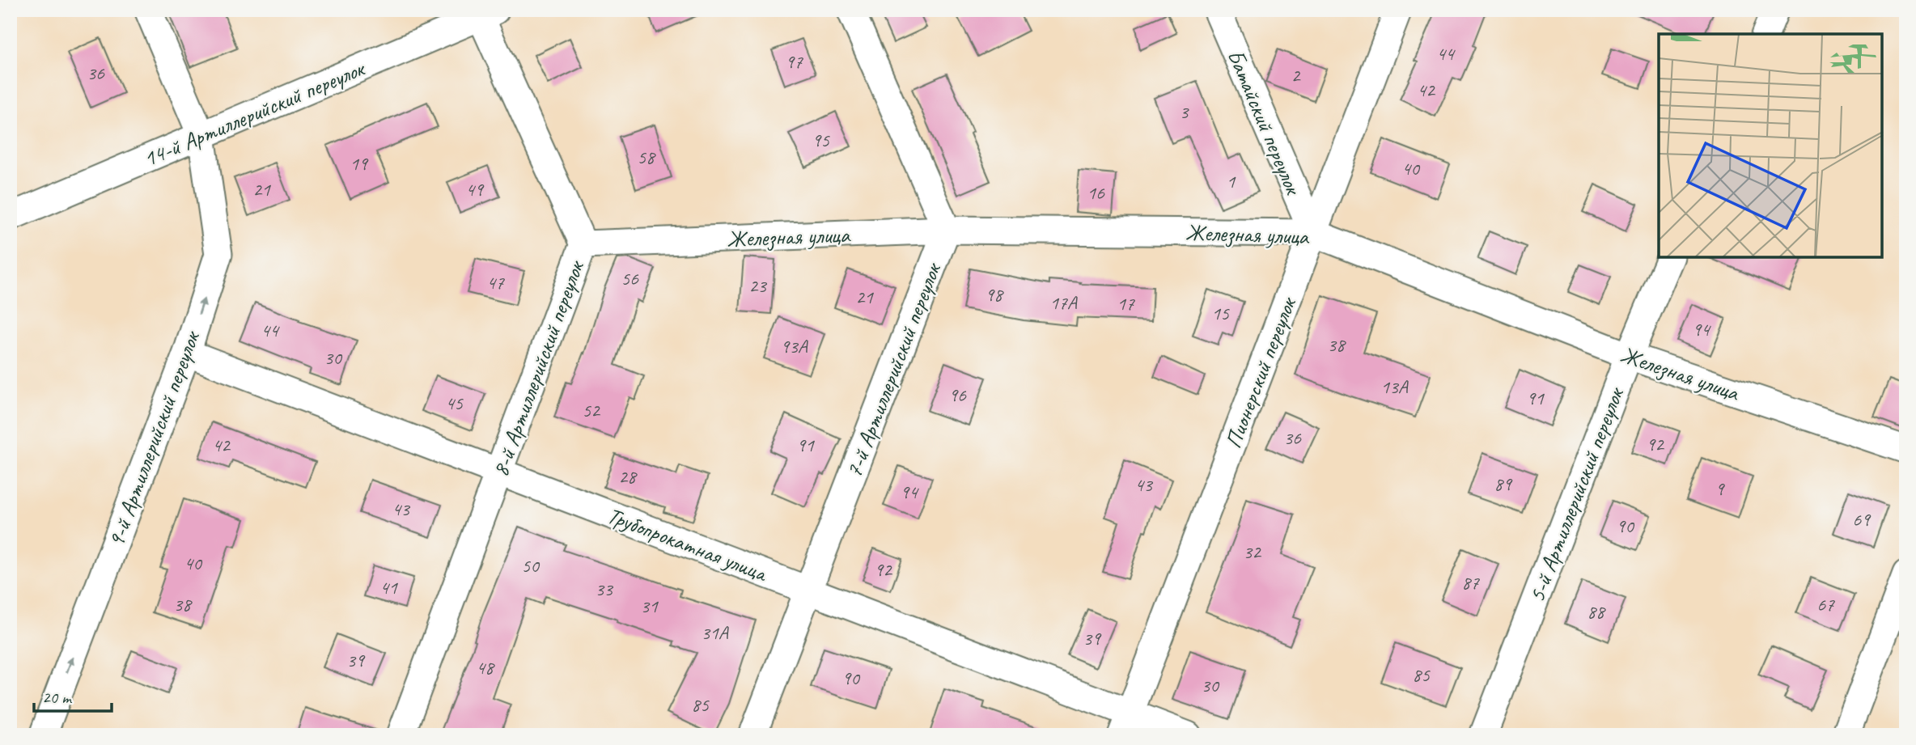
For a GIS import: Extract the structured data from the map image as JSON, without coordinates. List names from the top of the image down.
{
  "streets": {
    "street": [
      "14-й Артиллерийский переулок",
      "Батайский переулок",
      "Железная улица",
      "8-й Артиллерийский переулок",
      "7-й Артиллерийский переулок",
      "Пионерский переулок",
      "9-й Артиллерийский переулок",
      "5-й Артиллерийский переулок",
      "Трубопрокатная улица"
    ]
  },
  "crossings": [
    ["14-й Артиллерийский переулок", "8-й Артиллерийский переулок"],
    ["14-й Артиллерийский переулок", "9-й Артиллерийский переулок"],
    ["Батайский переулок", "Железная улица"],
    ["Батайский переулок", "Пионерский переулок"],
    ["Железная улица", "8-й Артиллерийский переулок"],
    ["Железная улица", "7-й Артиллерийский переулок"],
    ["Железная улица", "Пионерский переулок"],
    ["Железная улица", "5-й Артиллерийский переулок"],
    ["8-й Артиллерийский переулок", "Трубопрокатная улица"],
    ["7-й Артиллерийский переулок", "Трубопрокатная улица"],
    ["Пионерский переулок", "Трубопрокатная улица"],
    ["9-й Артиллерийский переулок", "Трубопрокатная улица"]
  ],
  "one_way": ["9-й Артиллерийский переулок"],
  "house_numbers": [
    "44",
    "97",
    "36",
    "2",
    "42",
    "3",
    "95",
    "58",
    "19",
    "40",
    "1",
    "21",
    "49",
    "16",
    "56",
    "47",
    "23",
    "98",
    "21",
    "17А",
    "17",
    "15",
    "94",
    "44",
    "38",
    "93А",
    "30",
    "13А",
    "96",
    "91",
    "45",
    "52",
    "36",
    "92",
    "42",
    "91",
    "28",
    "89",
    "43",
    "9",
    "94",
    "43",
    "69",
    "90",
    "32",
    "40",
    "50",
    "92",
    "87",
    "41",
    "33",
    "38",
    "67",
    "31",
    "88",
    "31А",
    "39",
    "39",
    "48",
    "85",
    "90",
    "30",
    "85"
  ],
  "scale_bar": "20 m"
}
